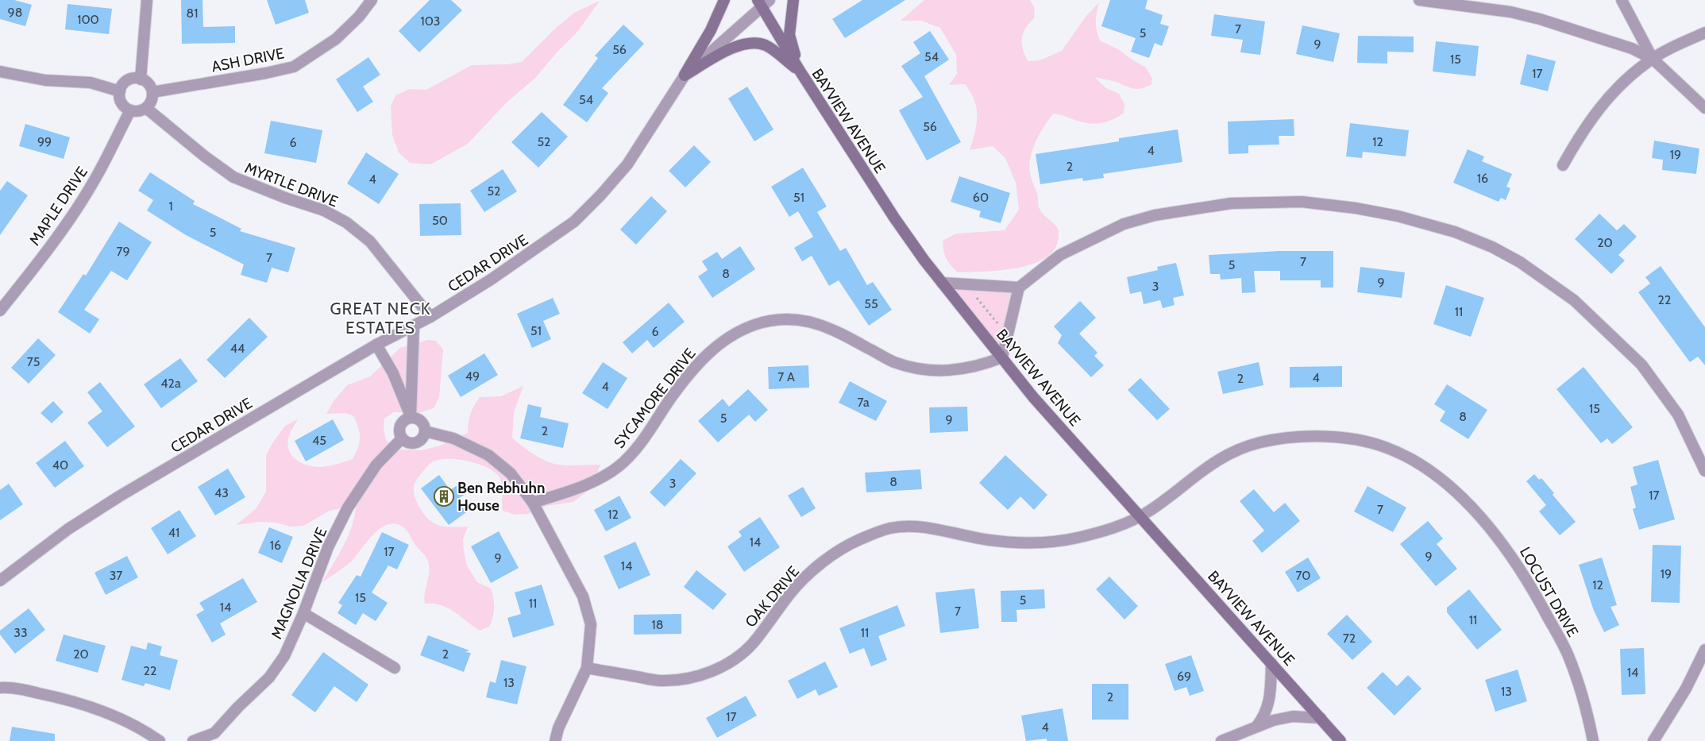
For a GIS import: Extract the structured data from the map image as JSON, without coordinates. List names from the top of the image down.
{
  "streets": {
    "main road": ["BAYVIEW AVENUE"],
    "street": [
      "ASH DRIVE",
      "MYRTLE DRIVE",
      "MAPLE DRIVE",
      "CEDAR DRIVE",
      "SYCAMORE DRIVE",
      "MAGNOLIA DRIVE",
      "LOCUST DRIVE",
      "OAK DRIVE"
    ]
  },
  "crossings": [
    ["ASH DRIVE", "MYRTLE DRIVE"],
    ["ASH DRIVE", "MAPLE DRIVE"],
    ["BAYVIEW AVENUE", "CEDAR DRIVE"],
    ["BAYVIEW AVENUE", "SYCAMORE DRIVE"],
    ["BAYVIEW AVENUE", "LOCUST DRIVE"],
    ["BAYVIEW AVENUE", "OAK DRIVE"],
    ["MYRTLE DRIVE", "MAPLE DRIVE"],
    ["MYRTLE DRIVE", "CEDAR DRIVE"],
    ["LOCUST DRIVE", "OAK DRIVE"]
  ],
  "districts": ["GREAT NECK ESTATES"],
  "places": {
    "building": ["Ben Rebhuhn House"]
  },
  "house_numbers": [
    "98",
    "81",
    "100",
    "103",
    "7",
    "5",
    "9",
    "56",
    "54",
    "15",
    "17",
    "54",
    "56",
    "99",
    "52",
    "12",
    "6",
    "4",
    "19",
    "2",
    "16",
    "4",
    "52",
    "51",
    "60",
    "1",
    "50",
    "5",
    "20",
    "79",
    "7",
    "7",
    "5",
    "8",
    "9",
    "3",
    "22",
    "55",
    "11",
    "51",
    "6",
    "44",
    "75",
    "49",
    "7 A",
    "4",
    "2",
    "42a",
    "4",
    "7a",
    "15",
    "8",
    "5",
    "9",
    "2",
    "45",
    "40",
    "8",
    "3",
    "43",
    "17",
    "7",
    "12",
    "41",
    "14",
    "16",
    "17",
    "9",
    "9",
    "14",
    "19",
    "37",
    "70",
    "12",
    "15",
    "5",
    "11",
    "14",
    "7",
    "11",
    "18",
    "33",
    "11",
    "72",
    "20",
    "2",
    "22",
    "14",
    "69",
    "13",
    "13",
    "2",
    "17",
    "4"
  ]
}
